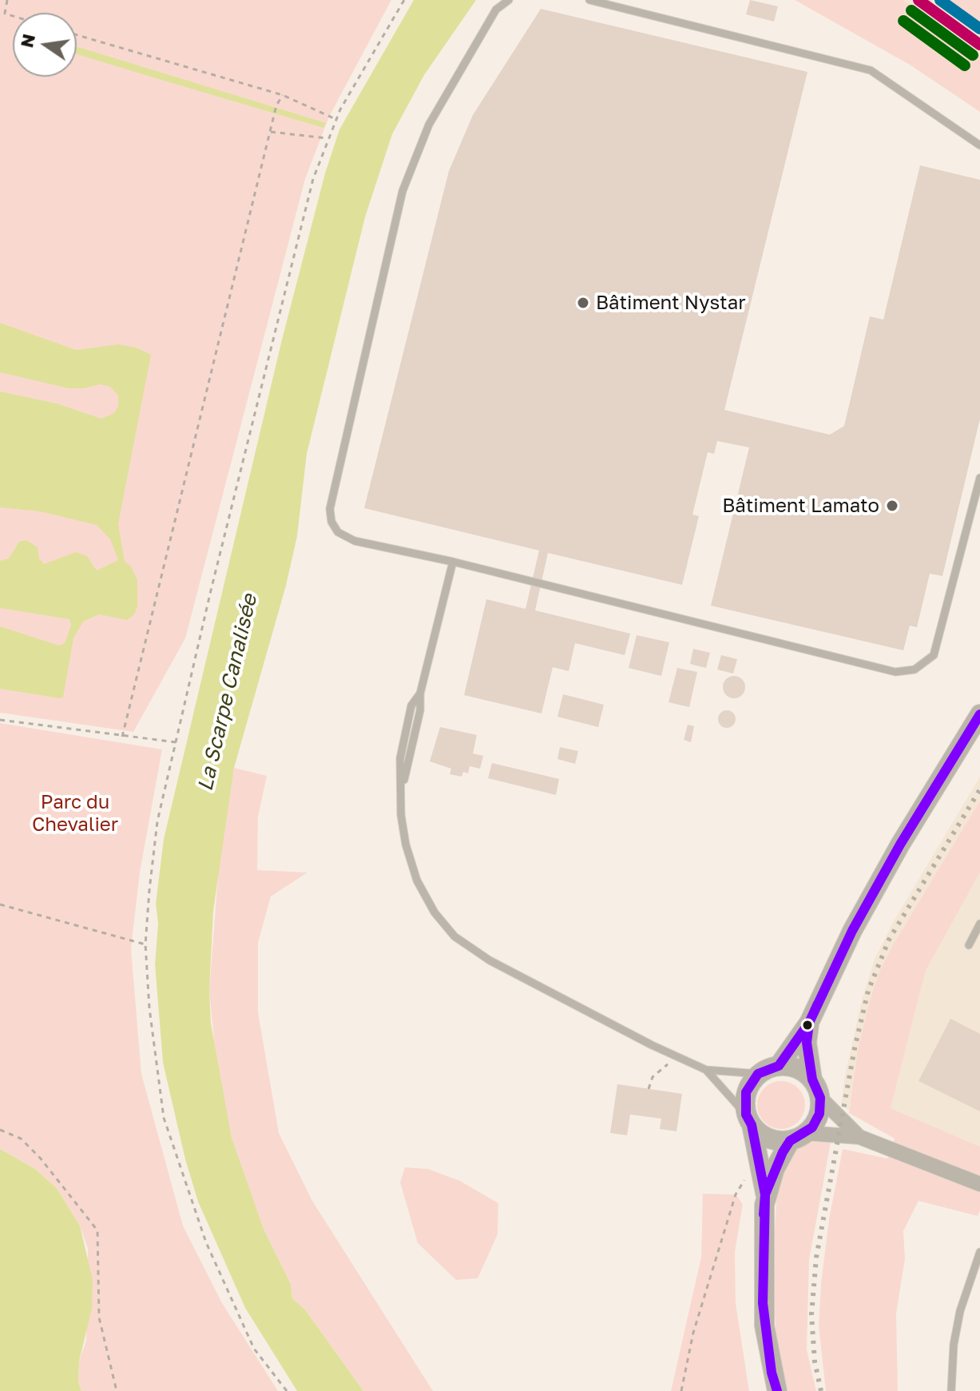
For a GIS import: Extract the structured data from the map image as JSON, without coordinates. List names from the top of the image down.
{
  "water": ["La Scarpe Canalisée"],
  "parks": ["Parc du Chevalier"],
  "places": ["Bâtiment Nystar", "Bâtiment Lamato"],
  "north": "left"
}
